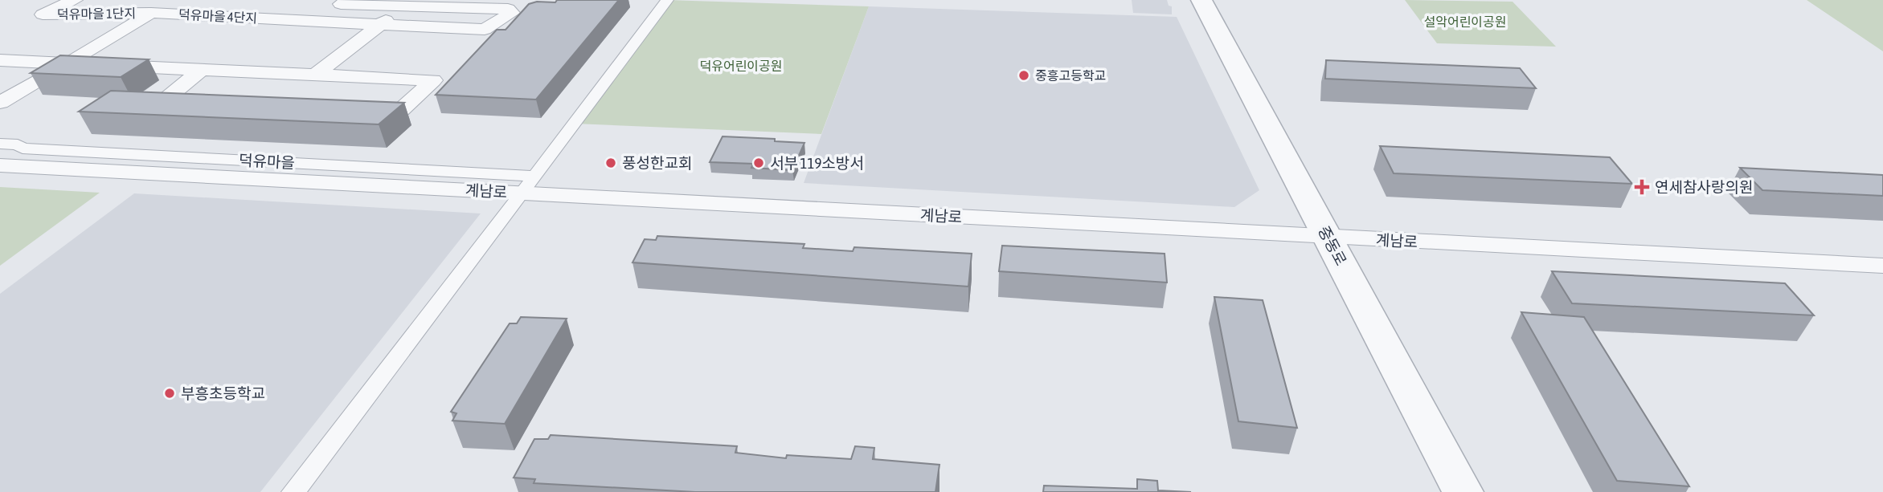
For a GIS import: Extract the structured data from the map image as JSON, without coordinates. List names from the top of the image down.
{
  "streets": {
    "street": [
      "덕유마을 1단지",
      "덕유마을 4단지",
      "덕유마을",
      "계남로",
      "중동로"
    ]
  },
  "crossings": [
    ["덕유마을 1단지", "덕유마을 4단지"],
    ["덕유마을", "계남로"],
    ["계남로", "중동로"]
  ],
  "parks": ["설악어린이공원", "덕유어린이공원"],
  "places": {
    "other": [
      "중흥고등학교",
      "풍성한교회",
      "서부 119소방서",
      "부흥초등학교"
    ],
    "health": ["연세참사랑의원"]
  }
}
